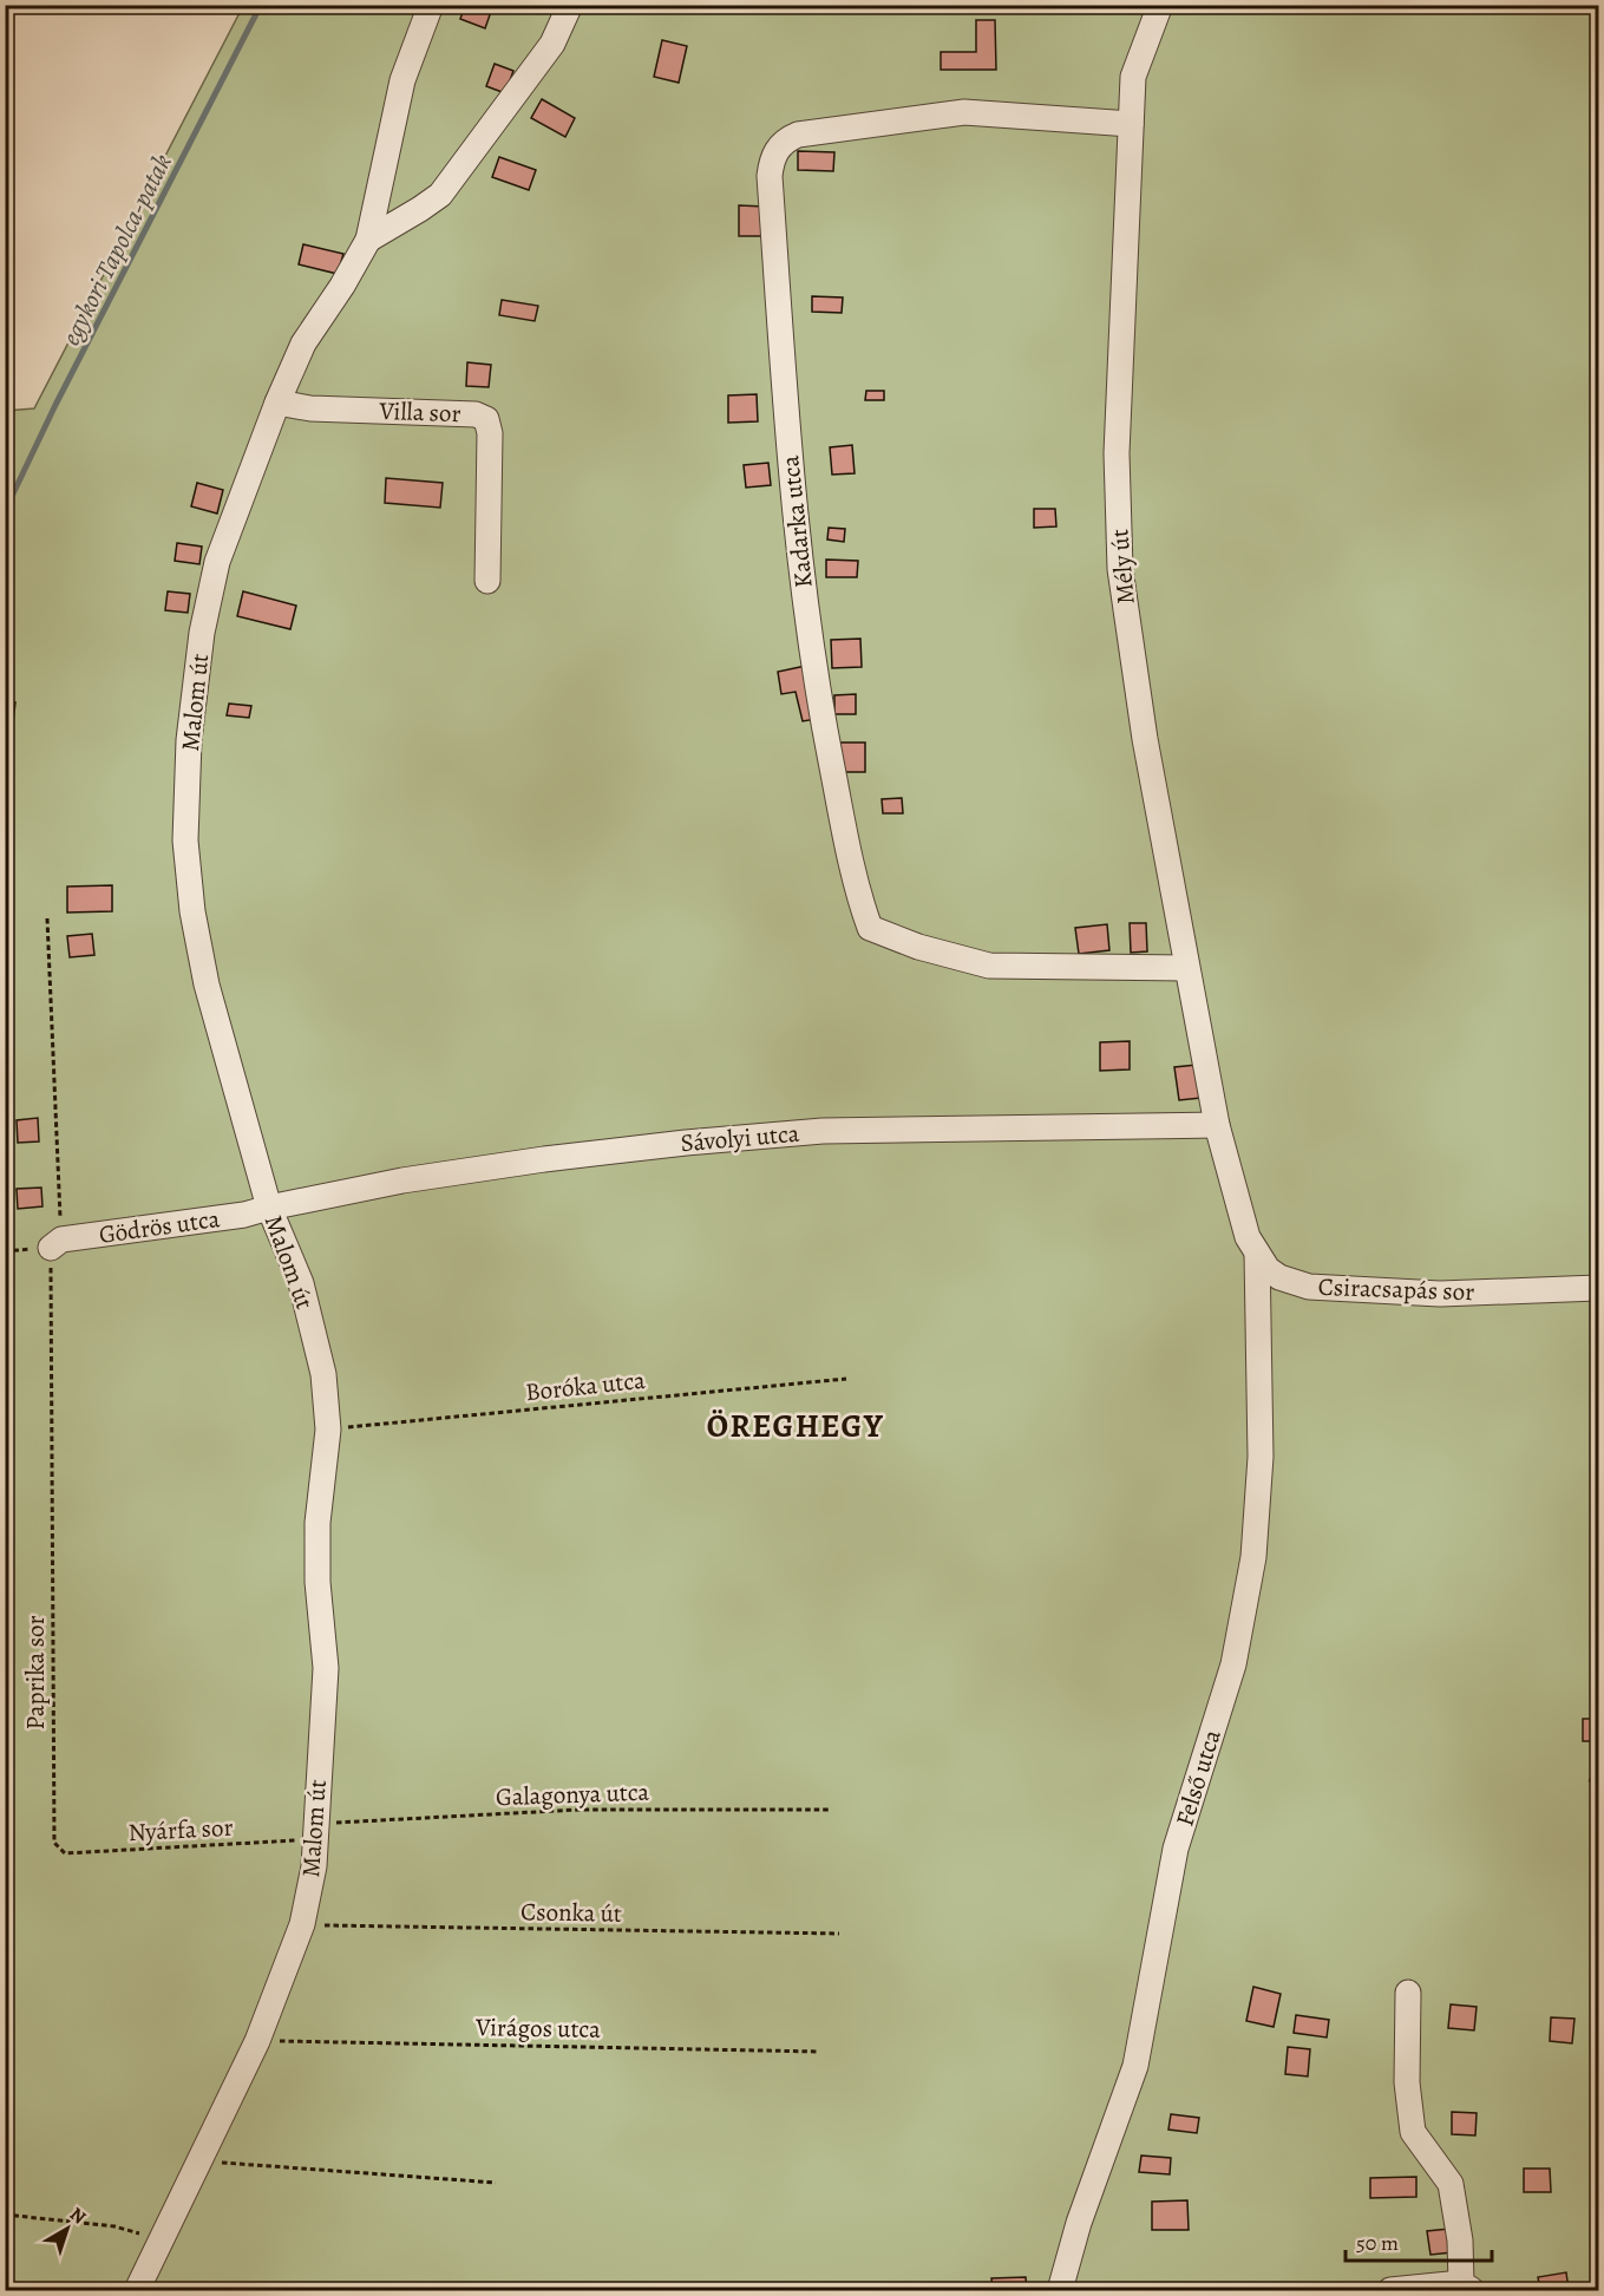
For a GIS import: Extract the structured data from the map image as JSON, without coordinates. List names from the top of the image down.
{
  "streets": {
    "street": [
      "Villa sor",
      "Kadarka utca",
      "Mély út",
      "Malom út",
      "Sávolyi utca",
      "Gödrös utca",
      "Csiracsapás sor",
      "Felső utca"
    ],
    "path": [
      "Boróka utca",
      "Paprika sor",
      "Galagonya utca",
      "Nyárfa sor",
      "Csonka út",
      "Virágos utca"
    ]
  },
  "crossings": [
    ["Villa sor", "Malom út"],
    ["Kadarka utca", "Mély út"],
    ["Mély út", "Sávolyi utca"],
    ["Mély út", "Csiracsapás sor"],
    ["Malom út", "Sávolyi utca"],
    ["Malom út", "Gödrös utca"],
    ["Malom út", "Boróka utca"],
    ["Malom út", "Galagonya utca"],
    ["Malom út", "Nyárfa sor"],
    ["Malom út", "Csonka út"],
    ["Malom út", "Virágos utca"],
    ["Sávolyi utca", "Gödrös utca"],
    ["Sávolyi utca", "Csiracsapás sor"],
    ["Gödrös utca", "Paprika sor"],
    ["Csiracsapás sor", "Felső utca"],
    ["Paprika sor", "Nyárfa sor"],
    ["Galagonya utca", "Nyárfa sor"]
  ],
  "districts": ["ÖREGHEGY"],
  "water": ["egykori Tapolca-patak"],
  "scale_bar": "50 m",
  "north": "top right"
}
